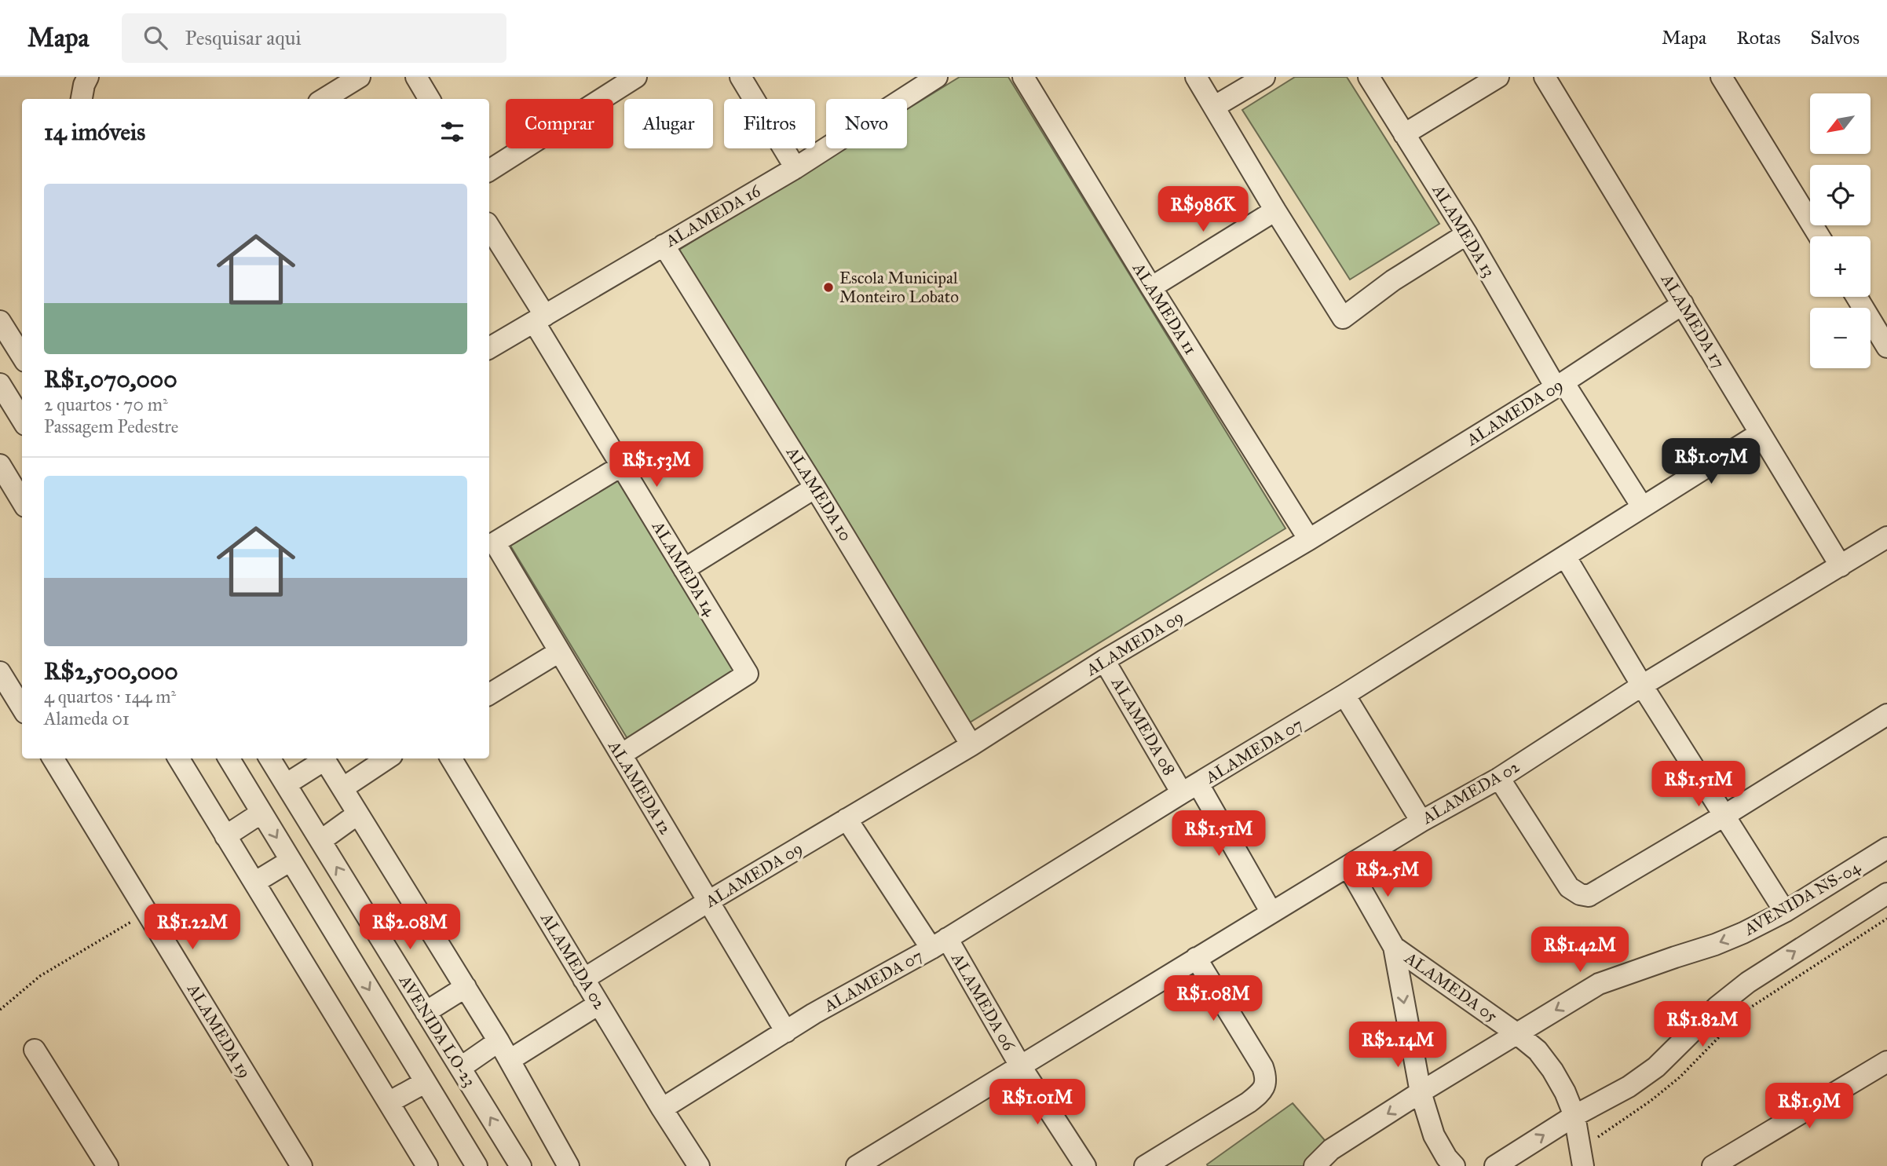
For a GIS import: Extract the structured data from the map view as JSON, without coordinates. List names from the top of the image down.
{
  "streets": {
    "street": [
      "ALAMEDA 16",
      "ALAMEDA 13",
      "ALAMEDA 11",
      "ALAMEDA 17",
      "ALAMEDA 09",
      "ALAMEDA 10",
      "ALAMEDA 14",
      "ALAMEDA 08",
      "ALAMEDA 07",
      "ALAMEDA 12",
      "ALAMEDA 02",
      "AVENIDA NS-04",
      "ALAMEDA 05",
      "ALAMEDA 06",
      "ALAMEDA 19",
      "AVENIDA LO-23"
    ]
  },
  "crossings": [
    ["ALAMEDA 16", "ALAMEDA 10"],
    ["ALAMEDA 16", "ALAMEDA 14"],
    ["ALAMEDA 13", "ALAMEDA 09"],
    ["ALAMEDA 13", "ALAMEDA 07"],
    ["ALAMEDA 11", "ALAMEDA 09"],
    ["ALAMEDA 17", "ALAMEDA 09"],
    ["ALAMEDA 17", "ALAMEDA 07"],
    ["ALAMEDA 17", "ALAMEDA 02"],
    ["ALAMEDA 09", "ALAMEDA 10"],
    ["ALAMEDA 09", "ALAMEDA 08"],
    ["ALAMEDA 09", "ALAMEDA 12"],
    ["ALAMEDA 09", "ALAMEDA 02"],
    ["ALAMEDA 09", "ALAMEDA 06"],
    ["ALAMEDA 14", "ALAMEDA 12"],
    ["ALAMEDA 08", "ALAMEDA 07"],
    ["ALAMEDA 08", "ALAMEDA 02"],
    ["ALAMEDA 07", "ALAMEDA 12"],
    ["ALAMEDA 07", "ALAMEDA 02"],
    ["ALAMEDA 07", "ALAMEDA 06"],
    ["ALAMEDA 02", "ALAMEDA 06"],
    ["AVENIDA NS-04", "ALAMEDA 05"]
  ],
  "places": ["Escola Municipal Monteiro Lobato"],
  "north": "bottom left",
  "page": {
    "header": "Mapa",
    "search": "Pesquisar aqui",
    "nav": ["Mapa", "Rotas", "Salvos"],
    "map_buttons": ["+", "−"],
    "chip": [
      "Comprar",
      "Alugar",
      "Filtros",
      "Novo"
    ],
    "heading": "14 imóveis",
    "list": [
      {
        "name": "R$1,070,000",
        "note": "2 quartos · 70 m² · Passagem Pedestre"
      },
      {
        "name": "R$2,500,000",
        "note": "4 quartos · 144 m² · Alameda 01"
      }
    ],
    "price": [
      "R$986K",
      "R$1.07M",
      "R$1.53M",
      "R$1.51M",
      "R$1.51M",
      "R$2.5M",
      "R$1.22M",
      "R$2.08M",
      "R$1.42M",
      "R$1.08M",
      "R$1.82M",
      "R$2.14M",
      "R$1.01M",
      "R$1.9M"
    ]
  }
}
